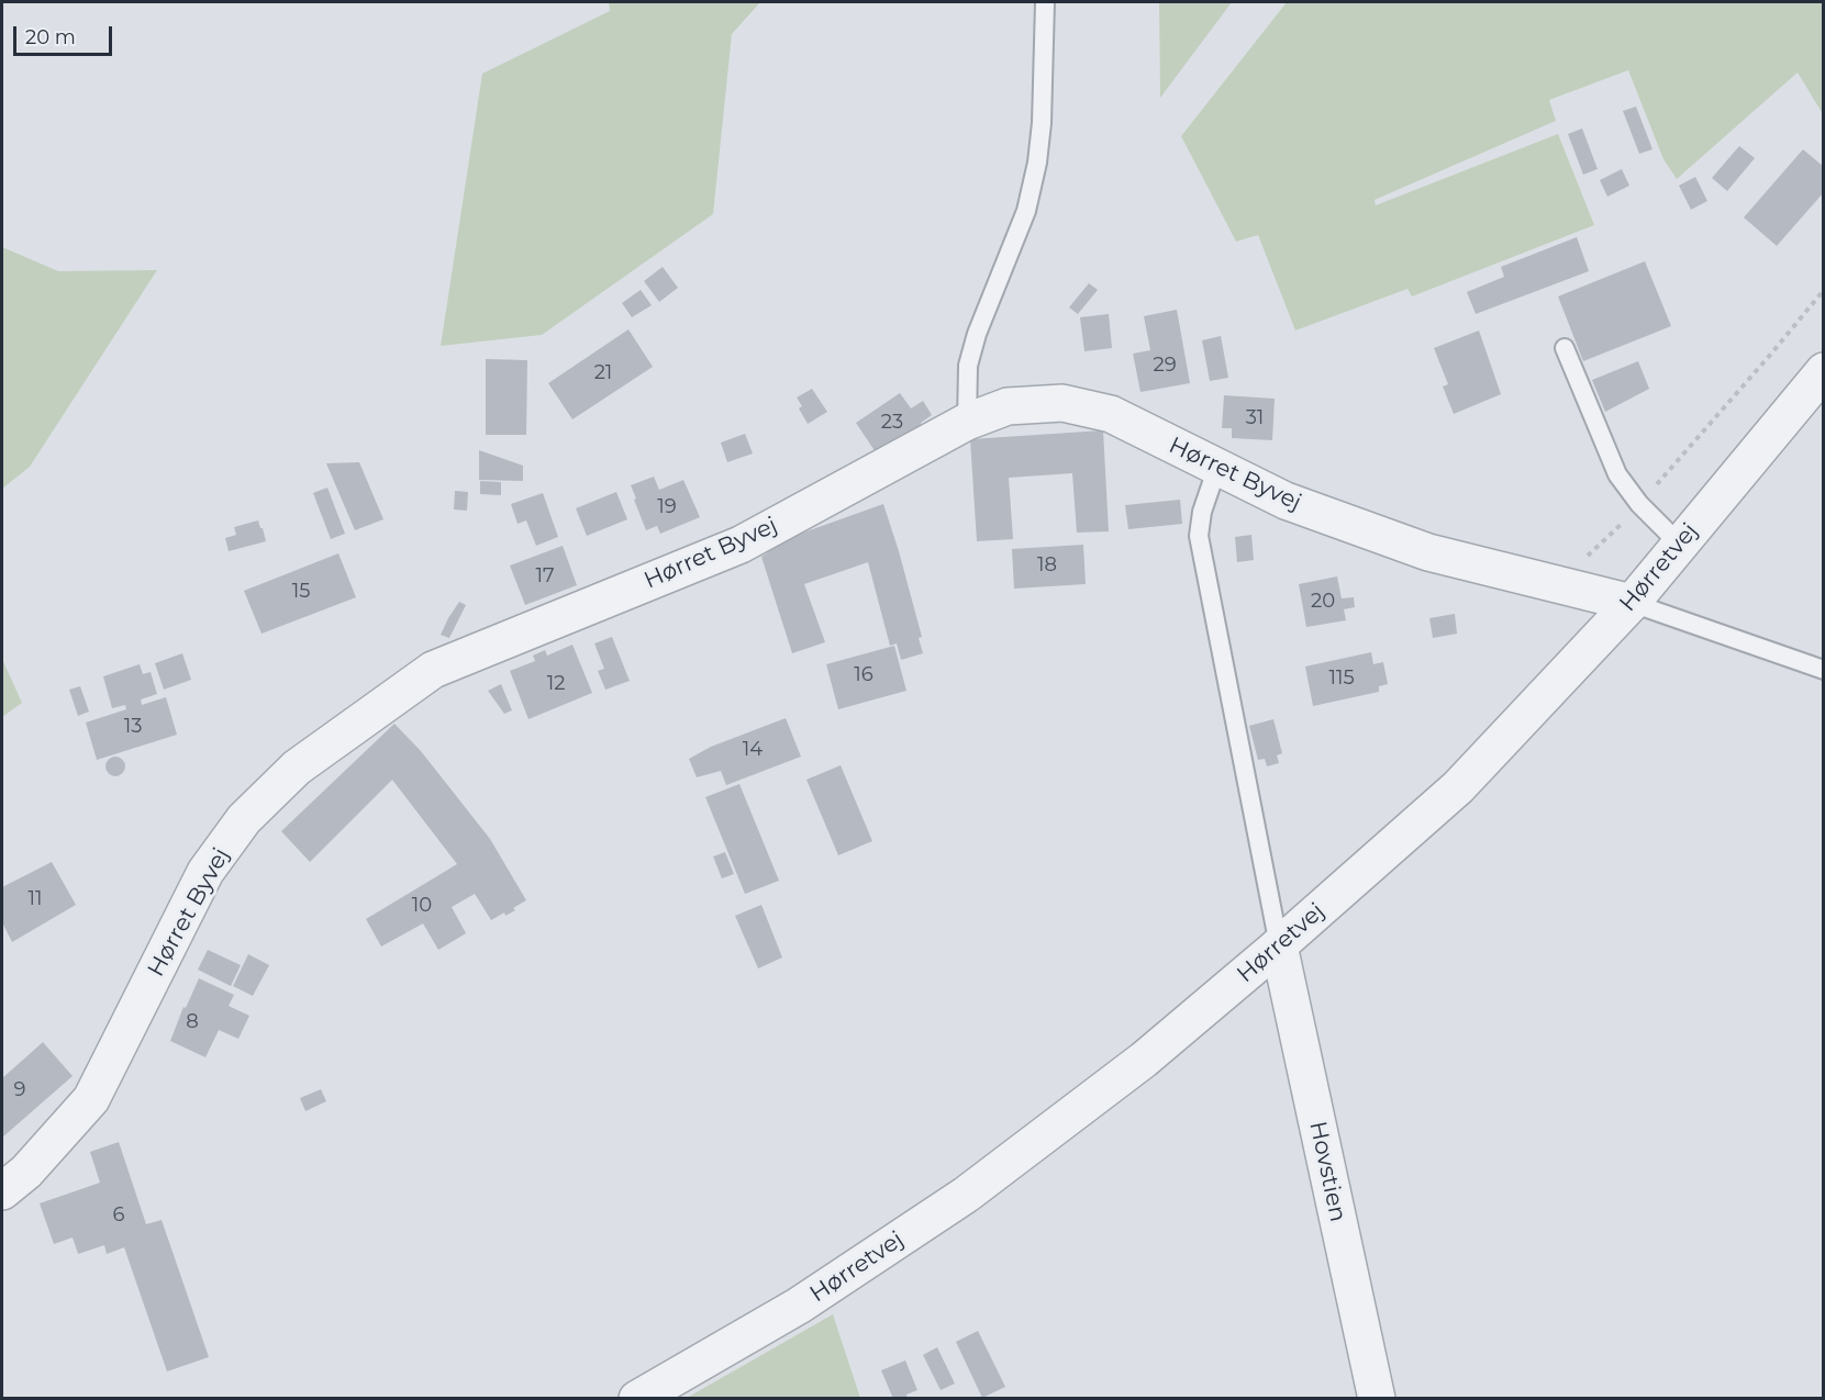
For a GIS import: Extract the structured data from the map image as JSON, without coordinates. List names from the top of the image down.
{
  "streets": {
    "street": ["Hørret Byvej", "Hørretvej", "Hovstien"]
  },
  "crossings": [
    ["Hørret Byvej", "Hørretvej"],
    ["Hørretvej", "Hovstien"]
  ],
  "house_numbers": [
    "29",
    "21",
    "31",
    "23",
    "19",
    "18",
    "17",
    "15",
    "20",
    "16",
    "115",
    "12",
    "13",
    "14",
    "11",
    "10",
    "8",
    "9",
    "6"
  ],
  "scale_bar": "20 m"
}
